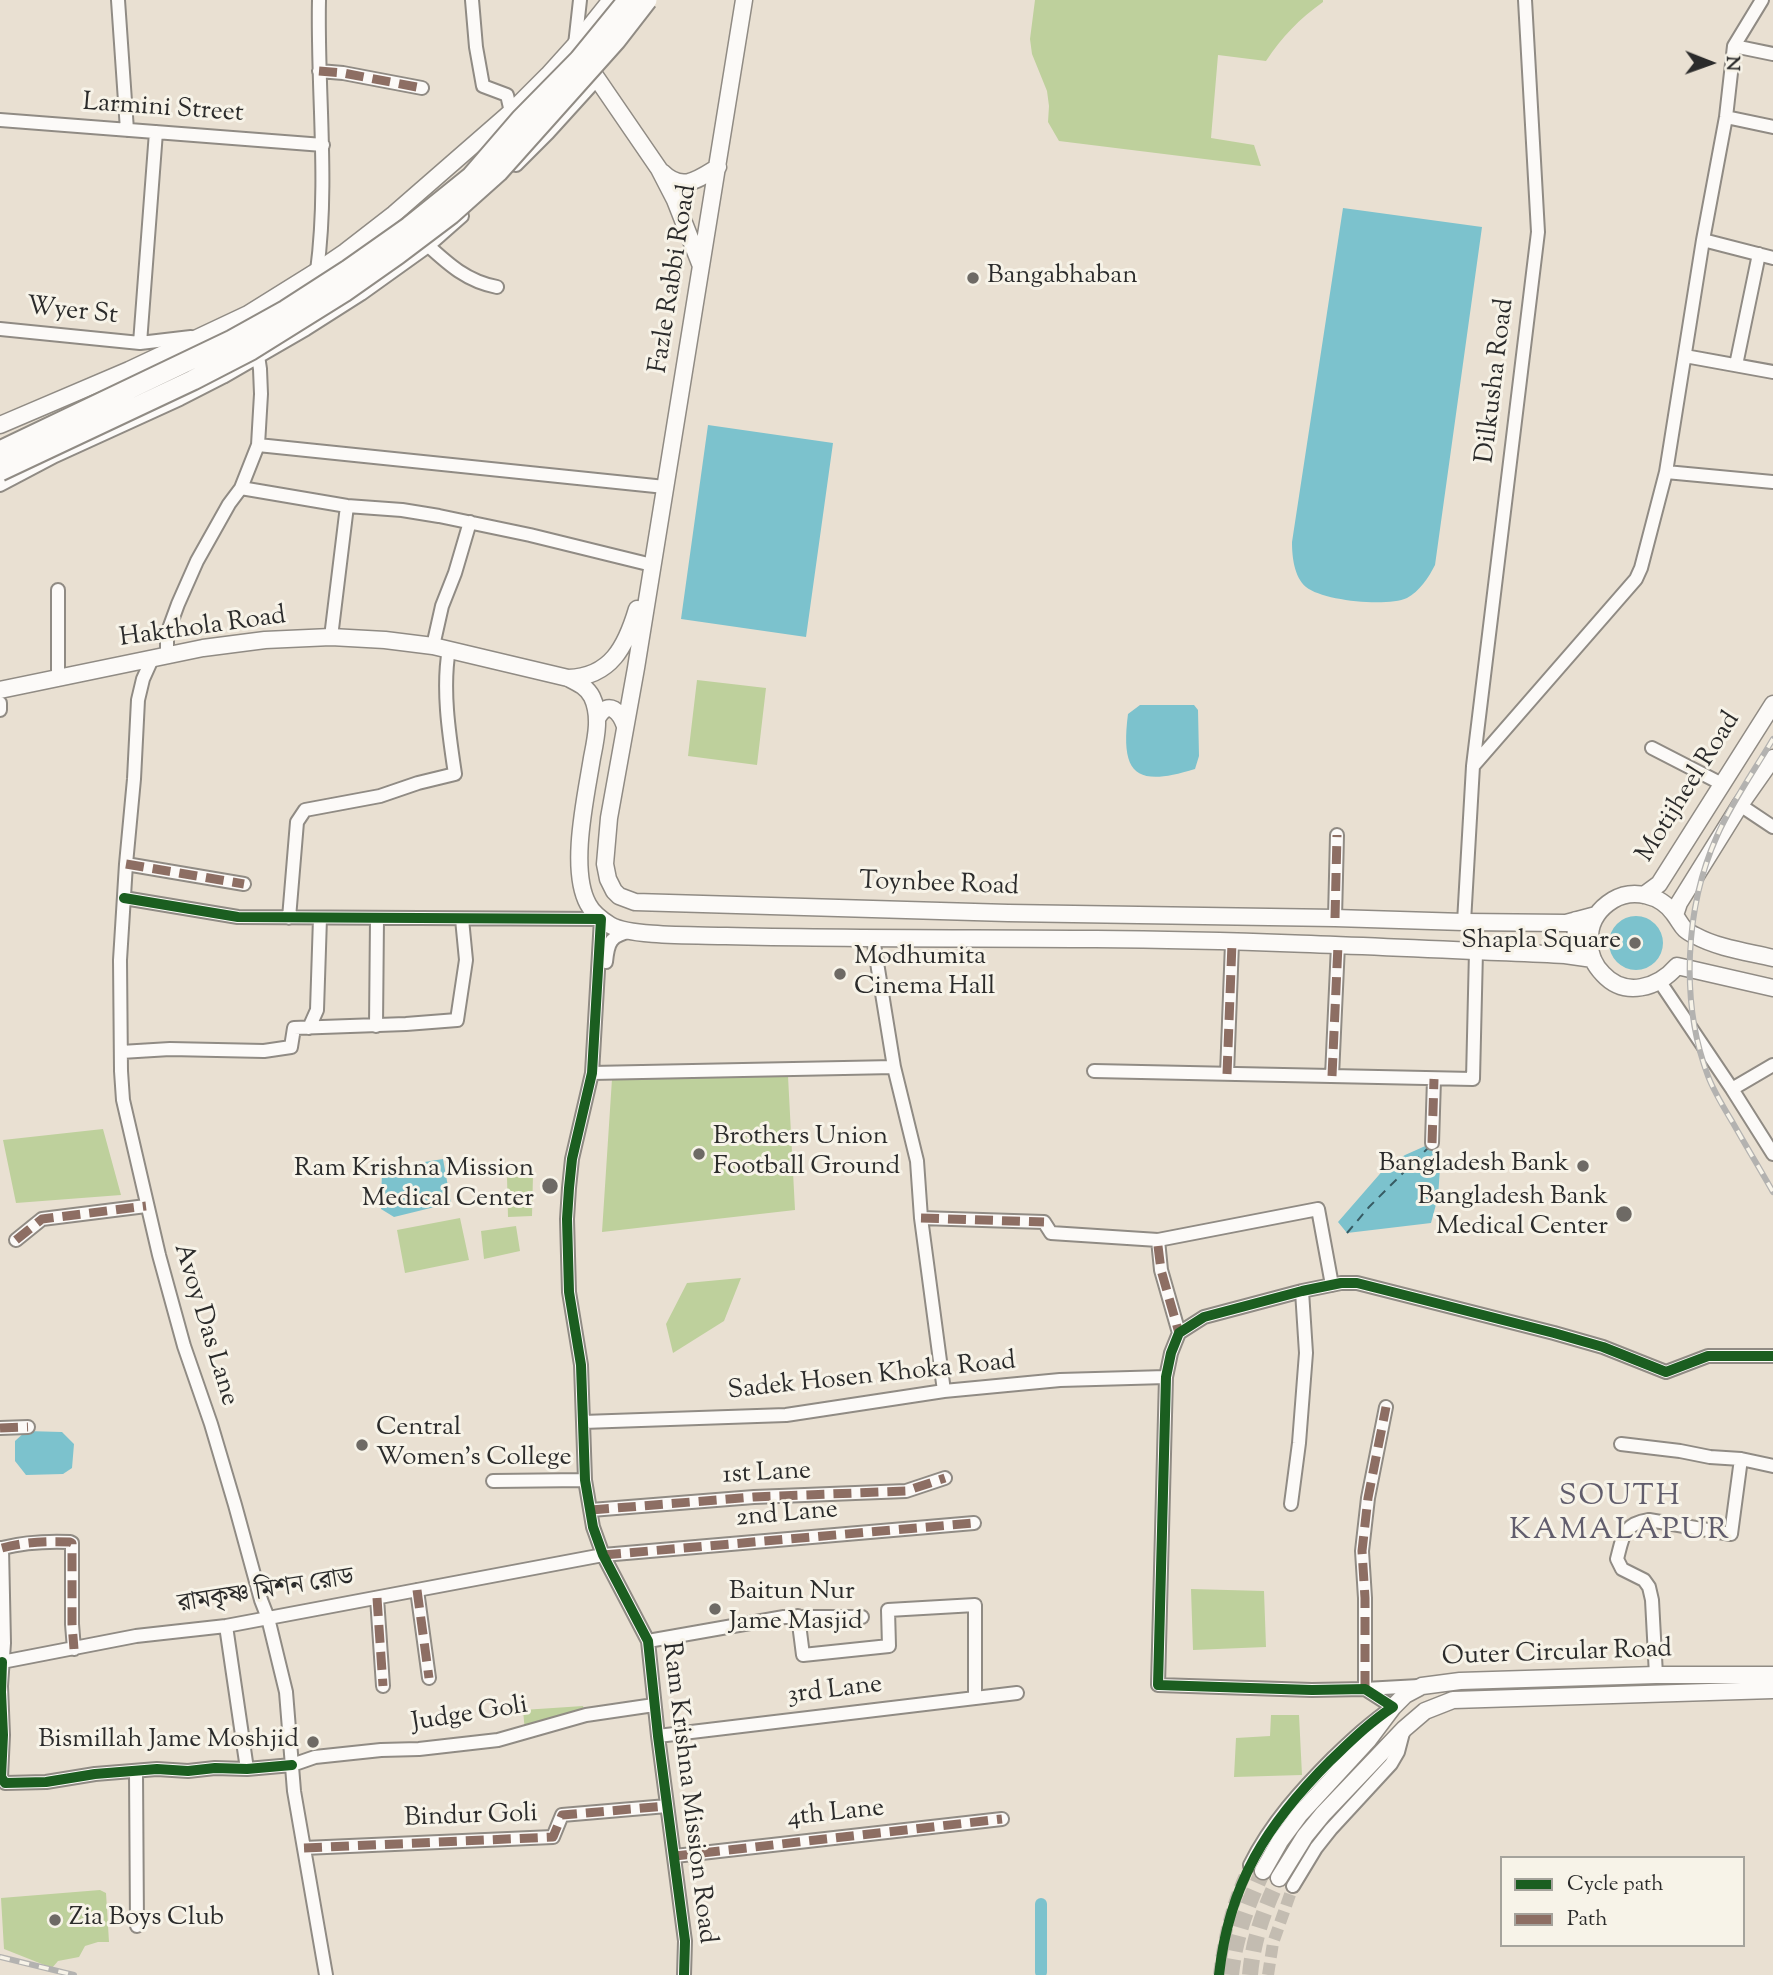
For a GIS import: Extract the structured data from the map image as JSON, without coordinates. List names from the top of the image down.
{
  "streets": {
    "main road": [
      "Fazle Rabbi Road",
      "Hakthola Road",
      "Motijheel Road",
      "Toynbee Road",
      "Outer Circular Road"
    ],
    "street": [
      "Larmini Street",
      "Wyer St",
      "Dilkusha Road",
      "Avoy Das Lane",
      "Sadek Hosen Khoka Road",
      "1st Lane",
      "2nd Lane",
      "রামকৃষ্ণ মিশন রোড",
      "3rd Lane",
      "Judge Goli",
      "Ram Krishna Mission Road",
      "4th Lane",
      "Bindur Goli"
    ]
  },
  "crossings": [
    ["Fazle Rabbi Road", "Toynbee Road"],
    ["Dilkusha Road", "Toynbee Road"],
    ["Hakthola Road", "Avoy Das Lane"],
    ["Toynbee Road", "Ram Krishna Mission Road"],
    ["Avoy Das Lane", "রামকৃষ্ণ মিশন রোড"],
    ["Avoy Das Lane", "Judge Goli"],
    ["Avoy Das Lane", "Bindur Goli"],
    ["Sadek Hosen Khoka Road", "Ram Krishna Mission Road"],
    ["1st Lane", "Ram Krishna Mission Road"],
    ["2nd Lane", "রামকৃষ্ণ মিশন রোড"],
    ["2nd Lane", "Ram Krishna Mission Road"],
    ["রামকৃষ্ণ মিশন রোড", "Judge Goli"],
    ["3rd Lane", "Ram Krishna Mission Road"],
    ["Judge Goli", "Ram Krishna Mission Road"],
    ["Ram Krishna Mission Road", "4th Lane"],
    ["Ram Krishna Mission Road", "Bindur Goli"]
  ],
  "districts": ["SOUTH KAMALAPUR"],
  "places": [
    "Bangabhaban",
    "Shapla Square",
    "Modhumita Cinema Hall",
    "Brothers Union Football Ground",
    "Bangladesh Bank",
    "Ram Krishna Mission Medical Center",
    "Bangladesh Bank Medical Center",
    "Central Women's College",
    "Baitun Nur Jame Masjid",
    "Bismillah Jame Moshjid",
    "Zia Boys Club"
  ],
  "legend": ["Cycle path", "Path"],
  "north": "right"
}
